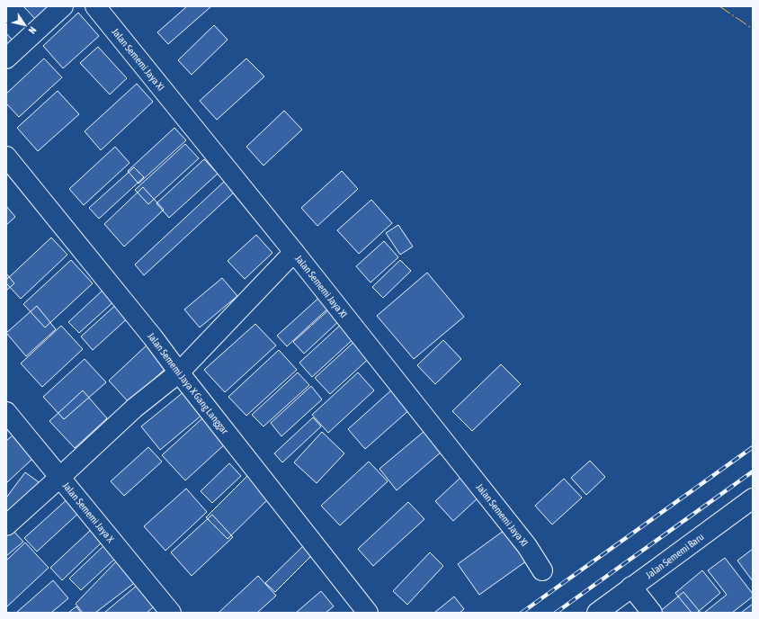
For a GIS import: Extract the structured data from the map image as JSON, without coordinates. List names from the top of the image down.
{
  "streets": {
    "street": [
      "Jalan Sememi Jaya XI",
      "Jalan Sememi Jaya X Gang Langgar",
      "Jalan Sememi Jaya X",
      "Jalan Sememi Baru"
    ]
  },
  "north": "bottom right"
}
